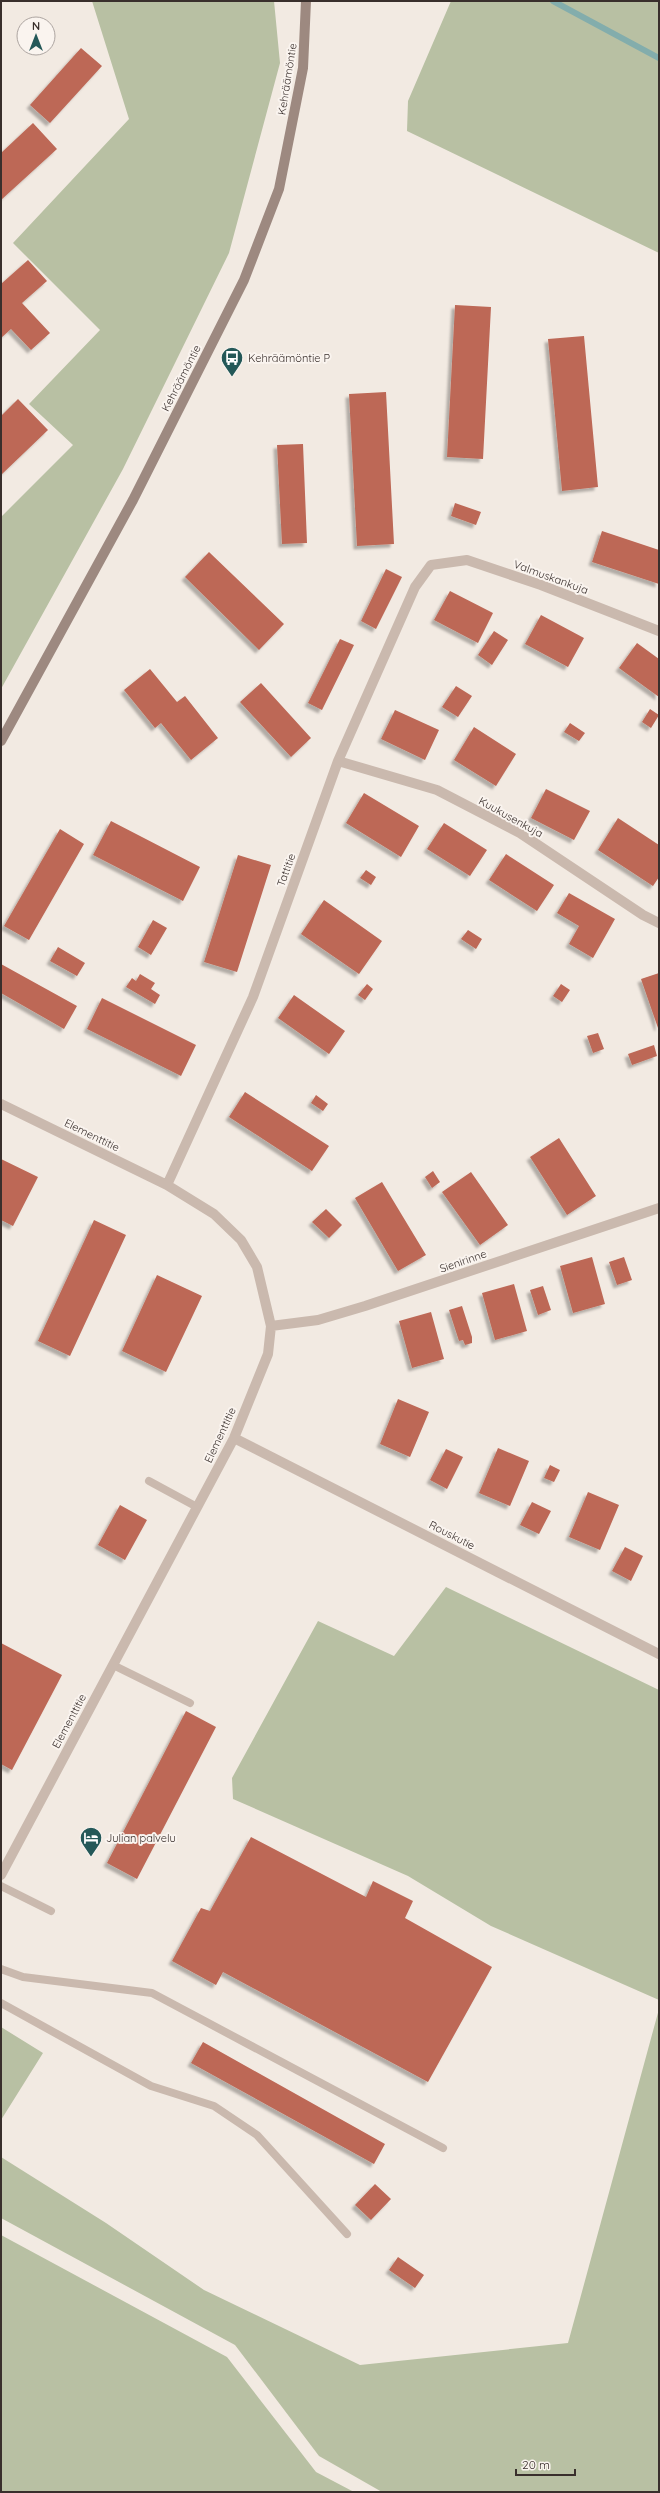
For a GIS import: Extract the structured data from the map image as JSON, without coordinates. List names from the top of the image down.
{
  "streets": {
    "street": [
      "Kehräämöntie",
      "Valmuskankuja",
      "Kuukusenkuja",
      "Tattitie",
      "Elementtitie",
      "Sienirinne",
      "Rouskutie"
    ]
  },
  "crossings": [
    ["Valmuskankuja", "Tattitie"],
    ["Kuukusenkuja", "Tattitie"],
    ["Tattitie", "Elementtitie"],
    ["Elementtitie", "Sienirinne"],
    ["Elementtitie", "Rouskutie"]
  ],
  "places": {
    "bus stop": ["Kehräämöntie P"],
    "hotel": ["Julian palvelu"]
  },
  "scale_bar": "20 m",
  "north": "top"
}
